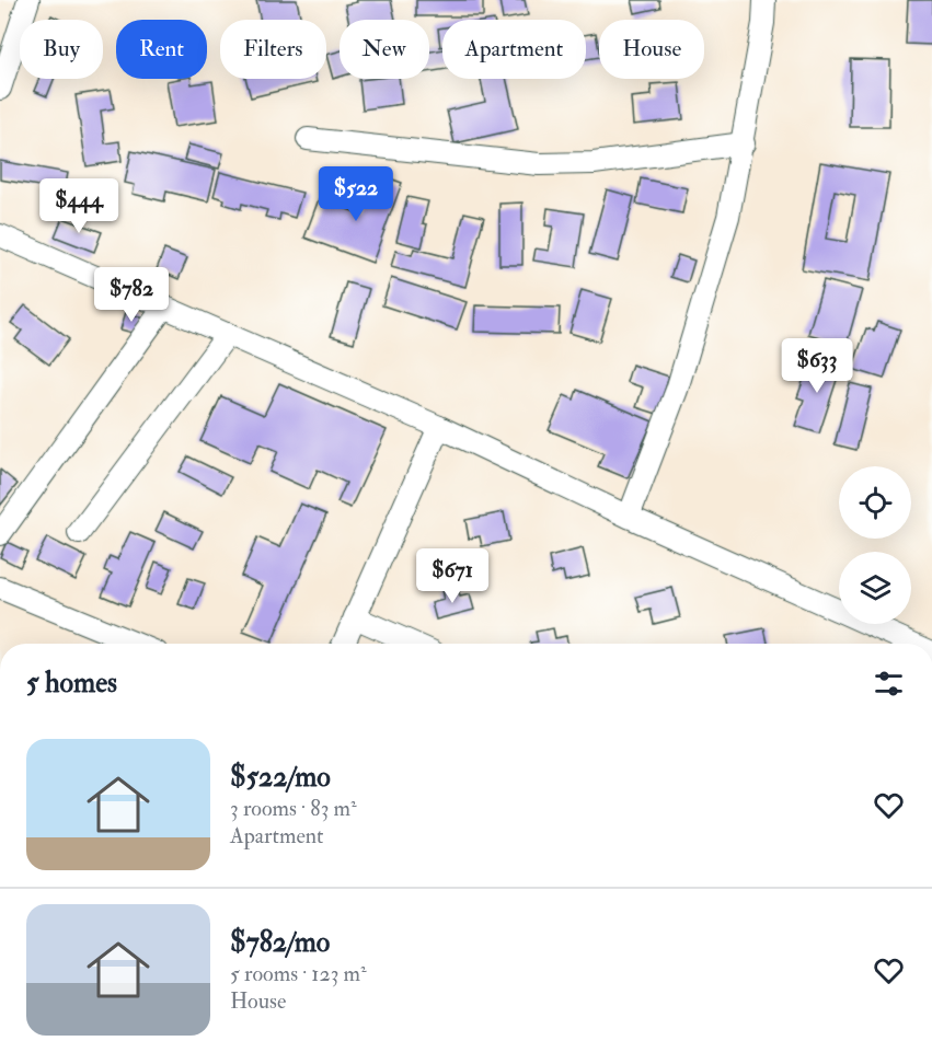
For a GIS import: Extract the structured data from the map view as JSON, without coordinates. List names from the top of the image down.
{
  "page": {
    "chip": [
      "Buy",
      "Rent",
      "Filters",
      "New",
      "Apartment",
      "House"
    ],
    "price": [
      "$522",
      "$444",
      "$782",
      "$633",
      "$671"
    ],
    "heading": "5 homes",
    "list": [
      {
        "name": "$522/mo",
        "note": "3 rooms · 83 m² · Apartment"
      },
      {
        "name": "$782/mo",
        "note": "5 rooms · 123 m² · House"
      }
    ]
  }
}
